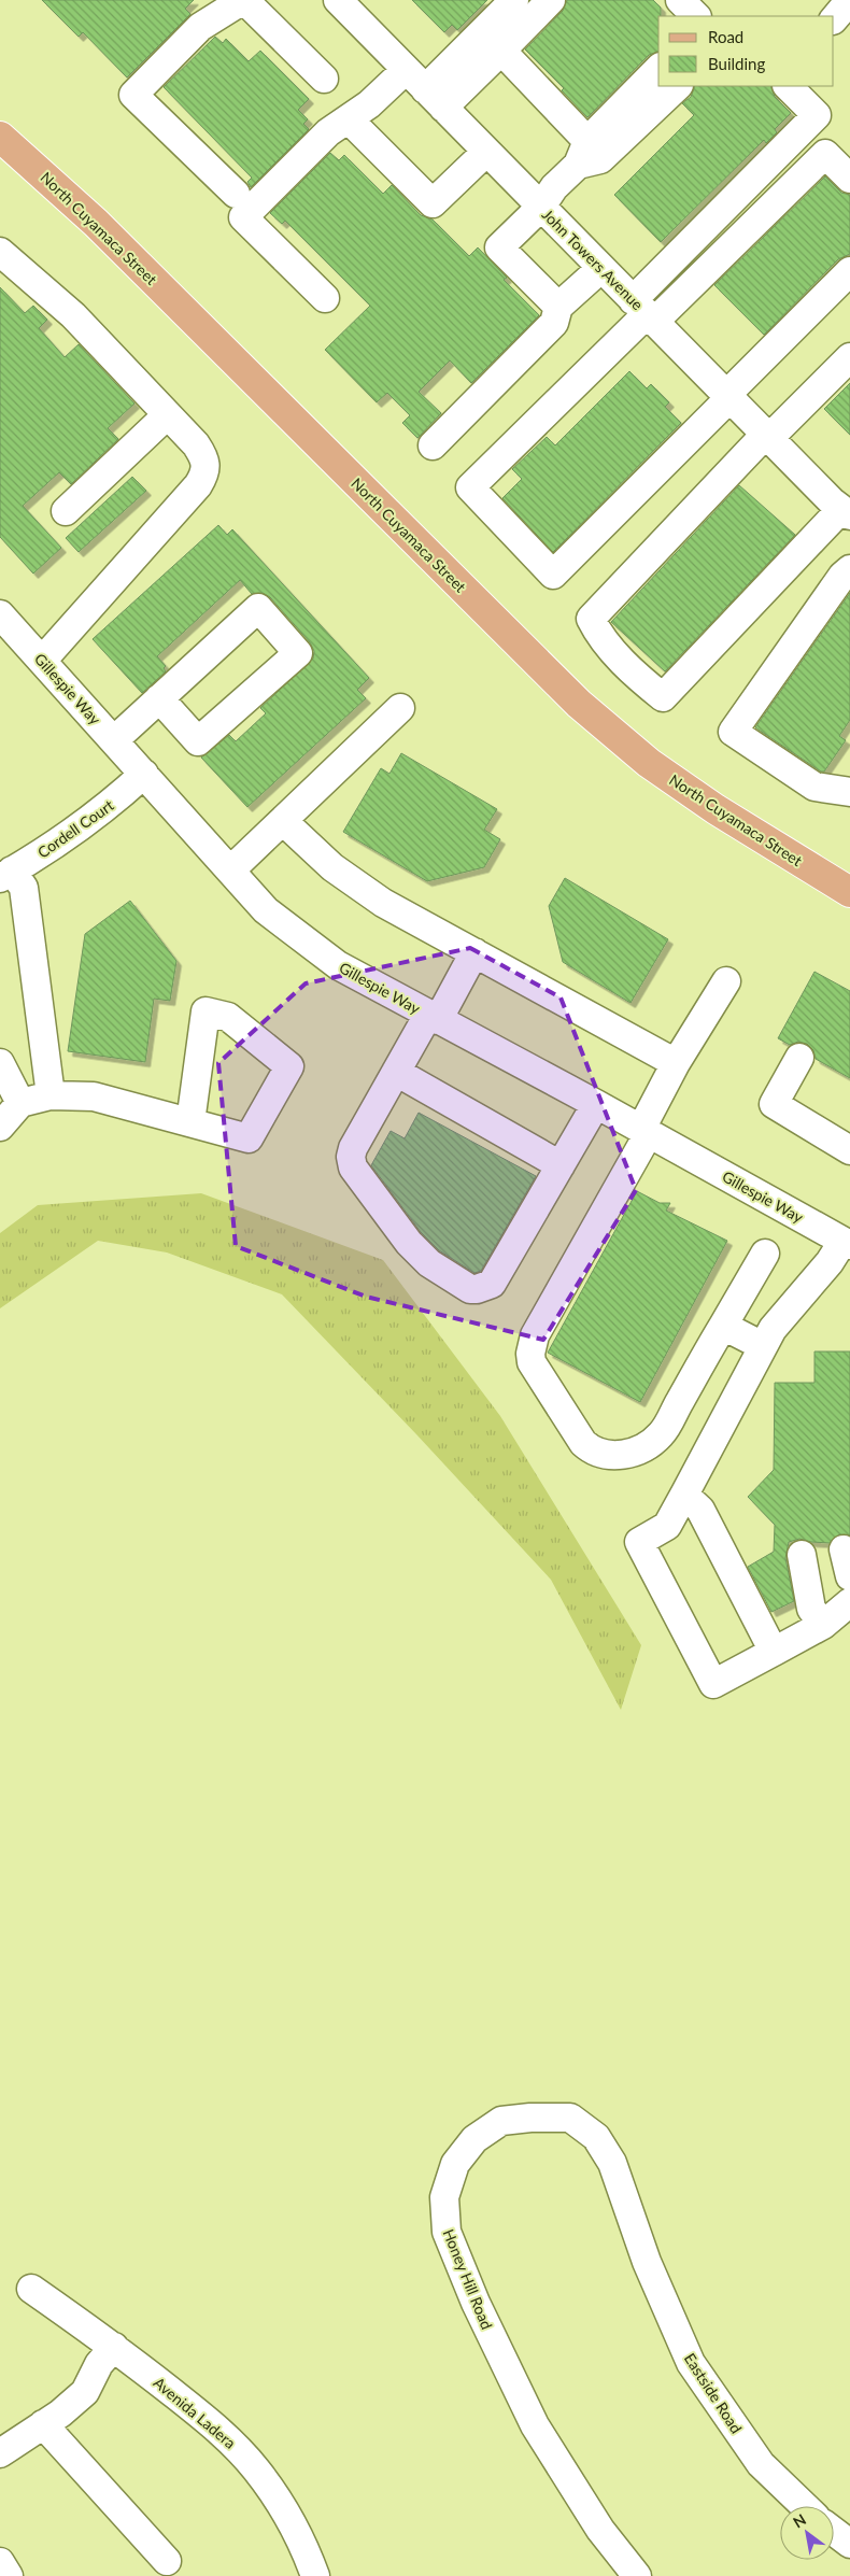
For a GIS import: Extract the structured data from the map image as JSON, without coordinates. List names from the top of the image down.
{
  "streets": {
    "main road": ["North Cuyamaca Street"],
    "street": [
      "John Towers Avenue",
      "Gillespie Way",
      "Cordell Court",
      "Honey Hill Road",
      "Eastside Road",
      "Avenida Ladera"
    ]
  },
  "crossings": [
    ["Gillespie Way", "Cordell Court"],
    ["Honey Hill Road", "Eastside Road"]
  ],
  "legend": ["Road", "Building"],
  "north": "top left"
}
